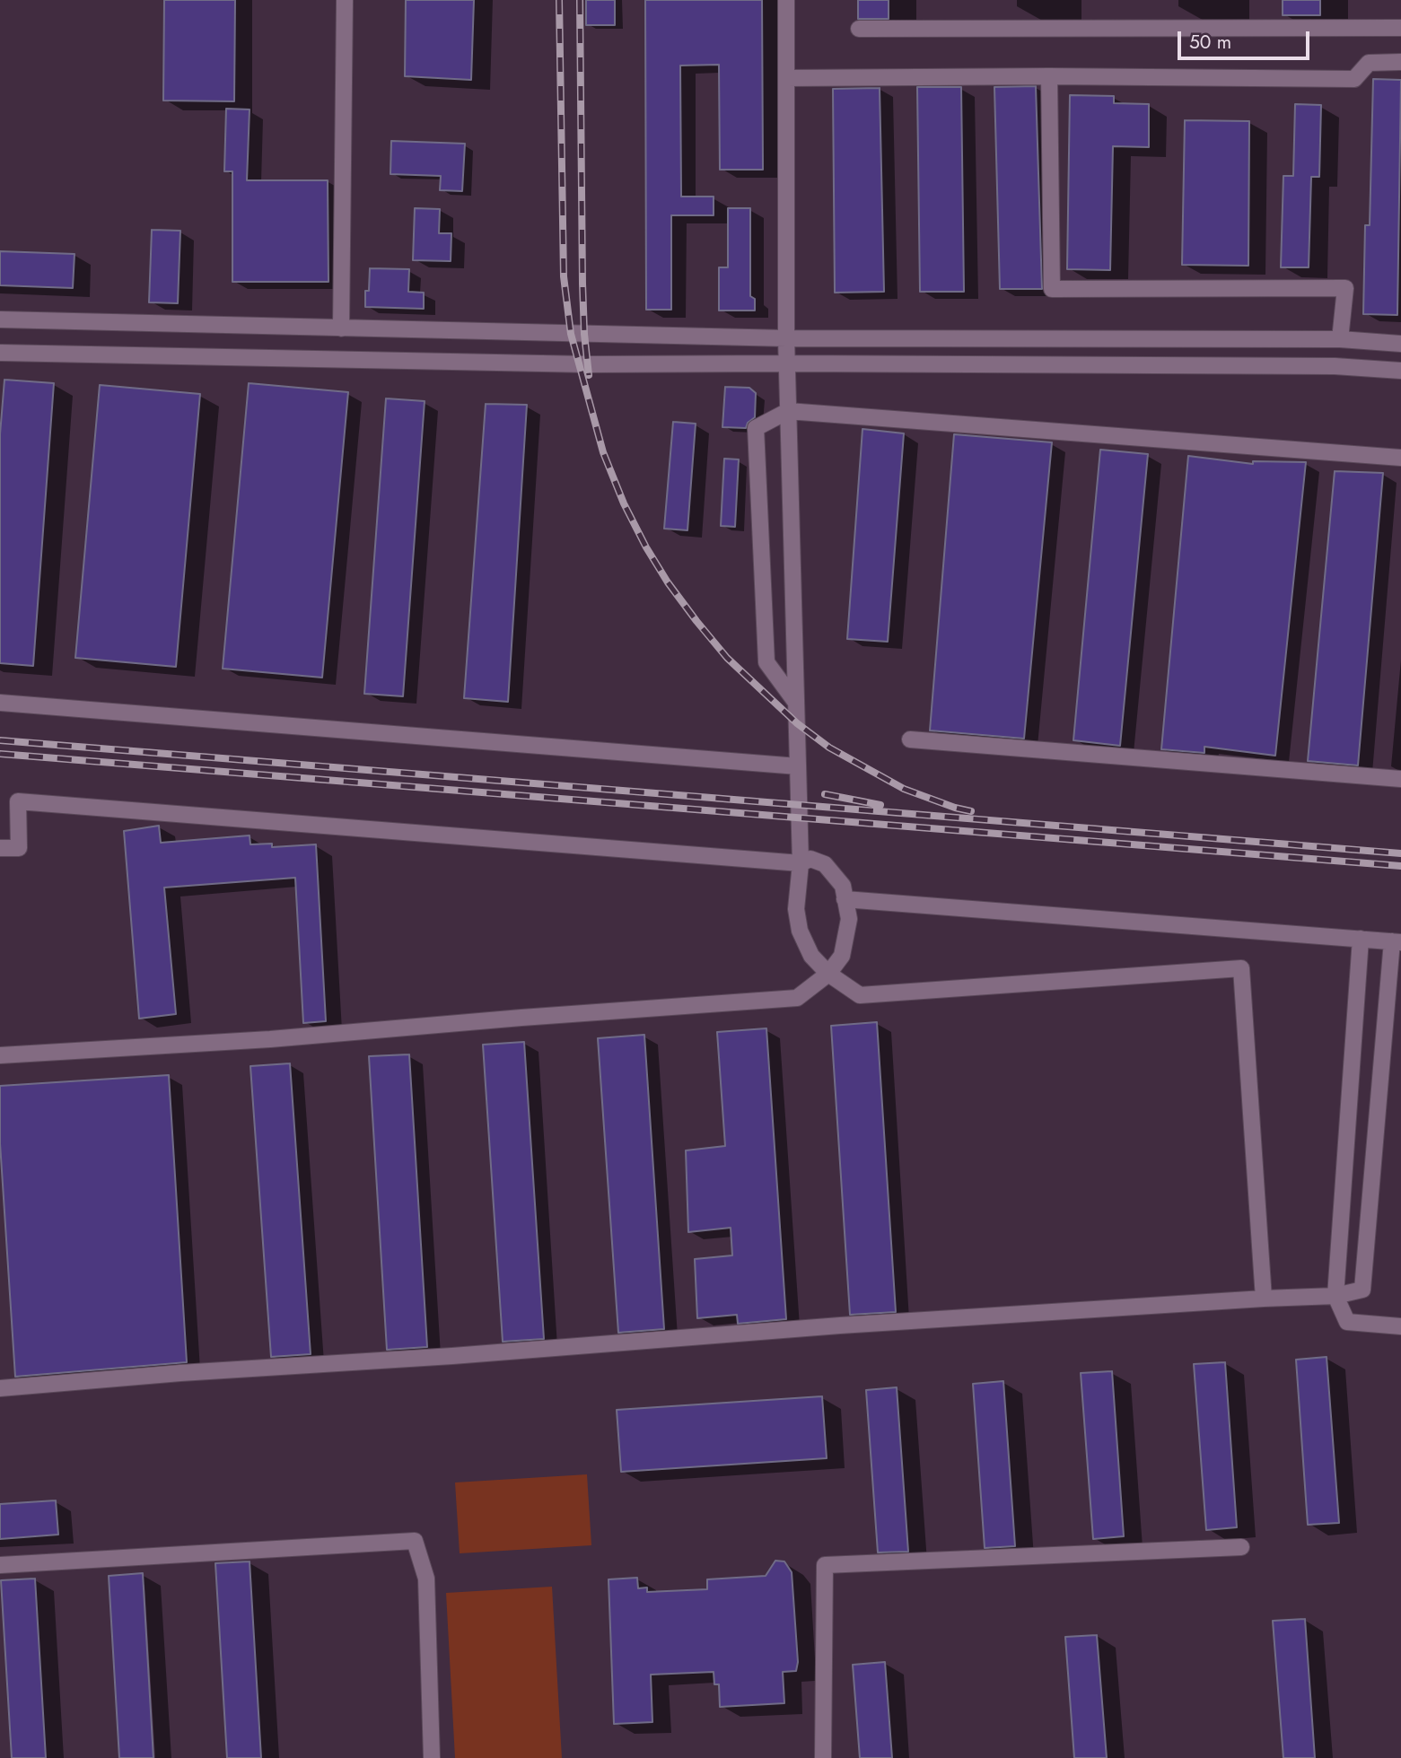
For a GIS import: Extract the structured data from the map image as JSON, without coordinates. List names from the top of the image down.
{
  "scale_bar": "50 m"
}
